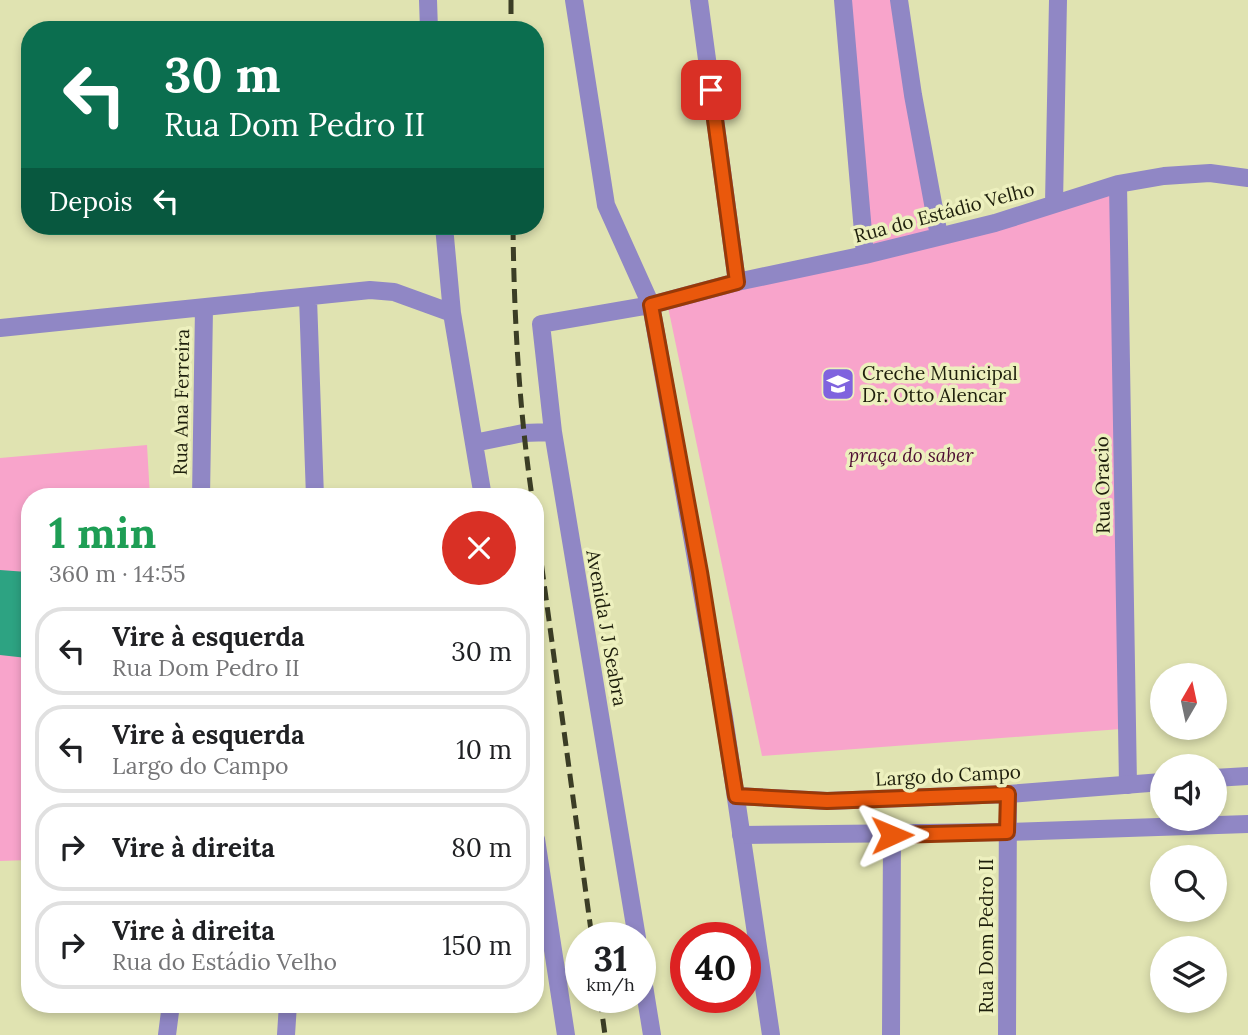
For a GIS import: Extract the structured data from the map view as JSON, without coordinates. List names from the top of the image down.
{
  "streets": {
    "street": [
      "Rua do Estádio Velho",
      "Rua Ana Ferreira",
      "Rua Oracio",
      "Avenida J J Seabra",
      "Largo do Campo",
      "Rua Dom Pedro II"
    ]
  },
  "crossings": [
    ["Rua do Estádio Velho", "Rua Oracio"],
    ["Rua do Estádio Velho", "Avenida J J Seabra"],
    ["Rua Oracio", "Largo do Campo"],
    ["Largo do Campo", "Rua Dom Pedro II"]
  ],
  "parks": ["praça do saber"],
  "places": {
    "school or university": ["Creche Municipal Dr. Otto Alencar"]
  },
  "north": "top",
  "page": {
    "turn": ["30 m", "Rua Dom Pedro II"],
    "then": "Depois",
    "heading": ["1 min", "360 m · 14:55"],
    "list": [
      {
        "name": "Vire à esquerda",
        "note": "Rua Dom Pedro II",
        "value": "30 m"
      },
      {
        "name": "Vire à esquerda",
        "note": "Largo do Campo",
        "value": "10 m"
      },
      {
        "name": "Vire à direita",
        "value": "80 m"
      },
      {
        "name": "Vire à direita",
        "note": "Rua do Estádio Velho",
        "value": "150 m"
      }
    ],
    "speed": "31 km/h",
    "limit": "40"
  }
}
